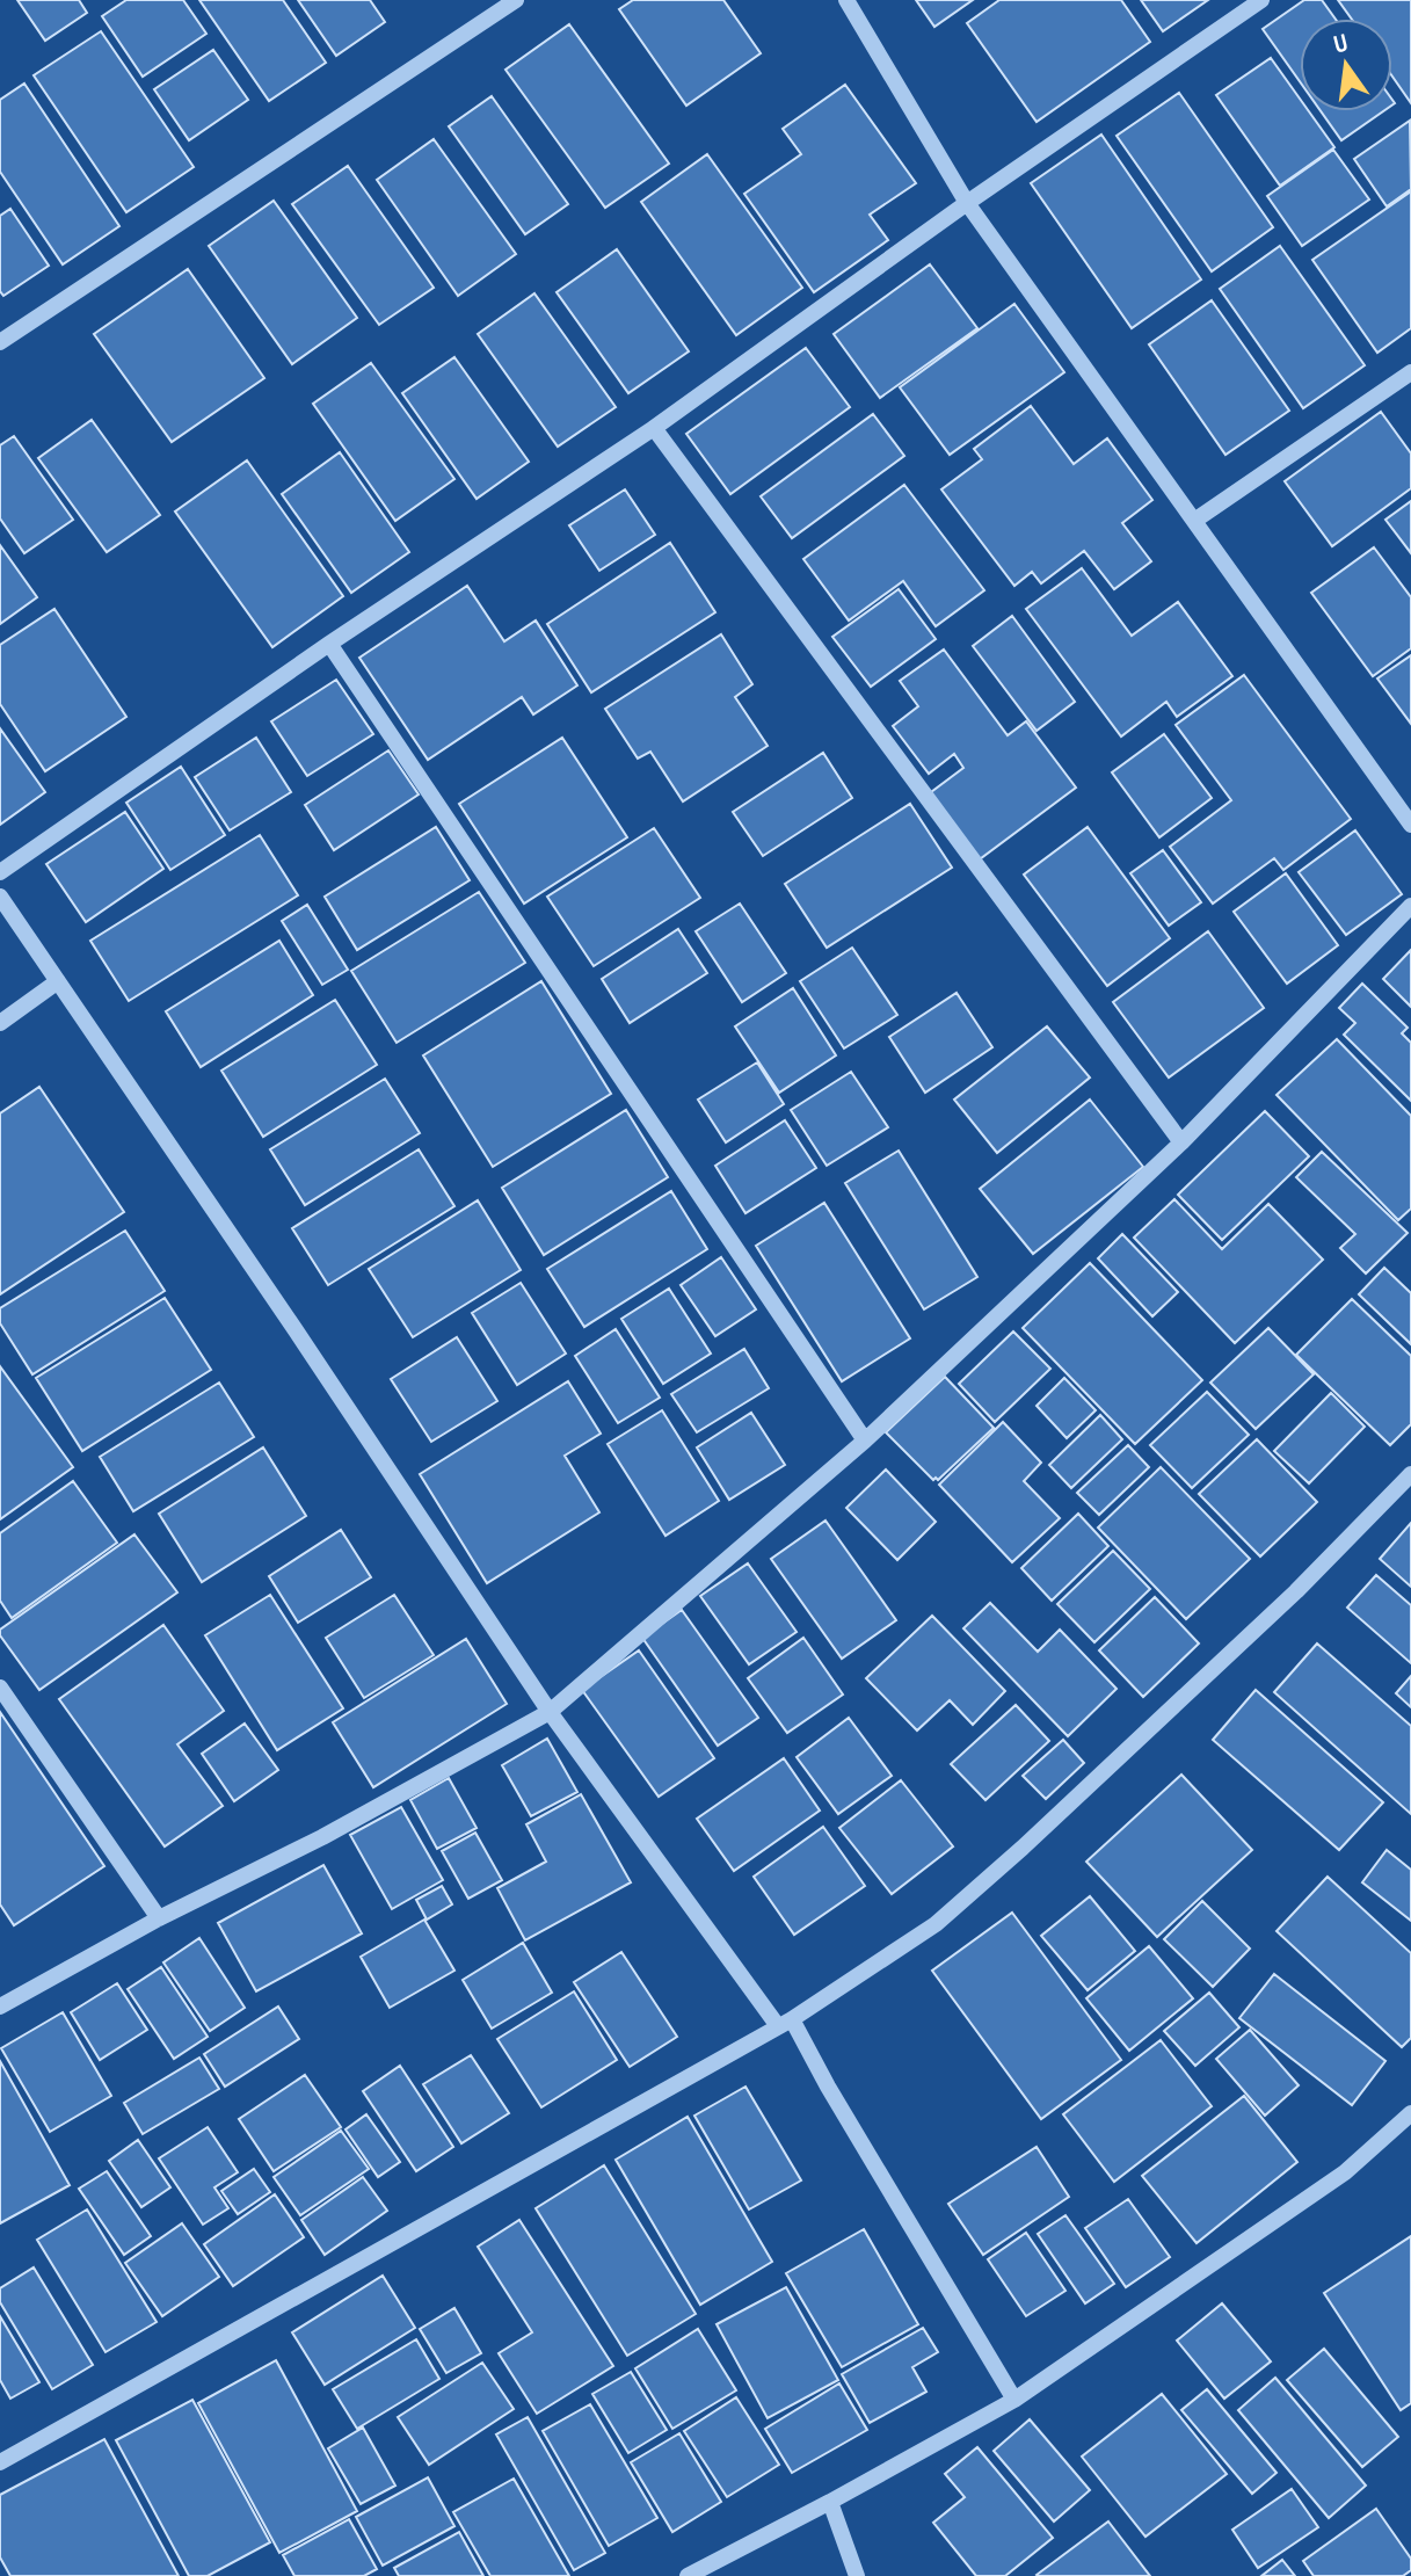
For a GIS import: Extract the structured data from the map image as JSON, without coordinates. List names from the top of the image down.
{
  "north": "top"
}
